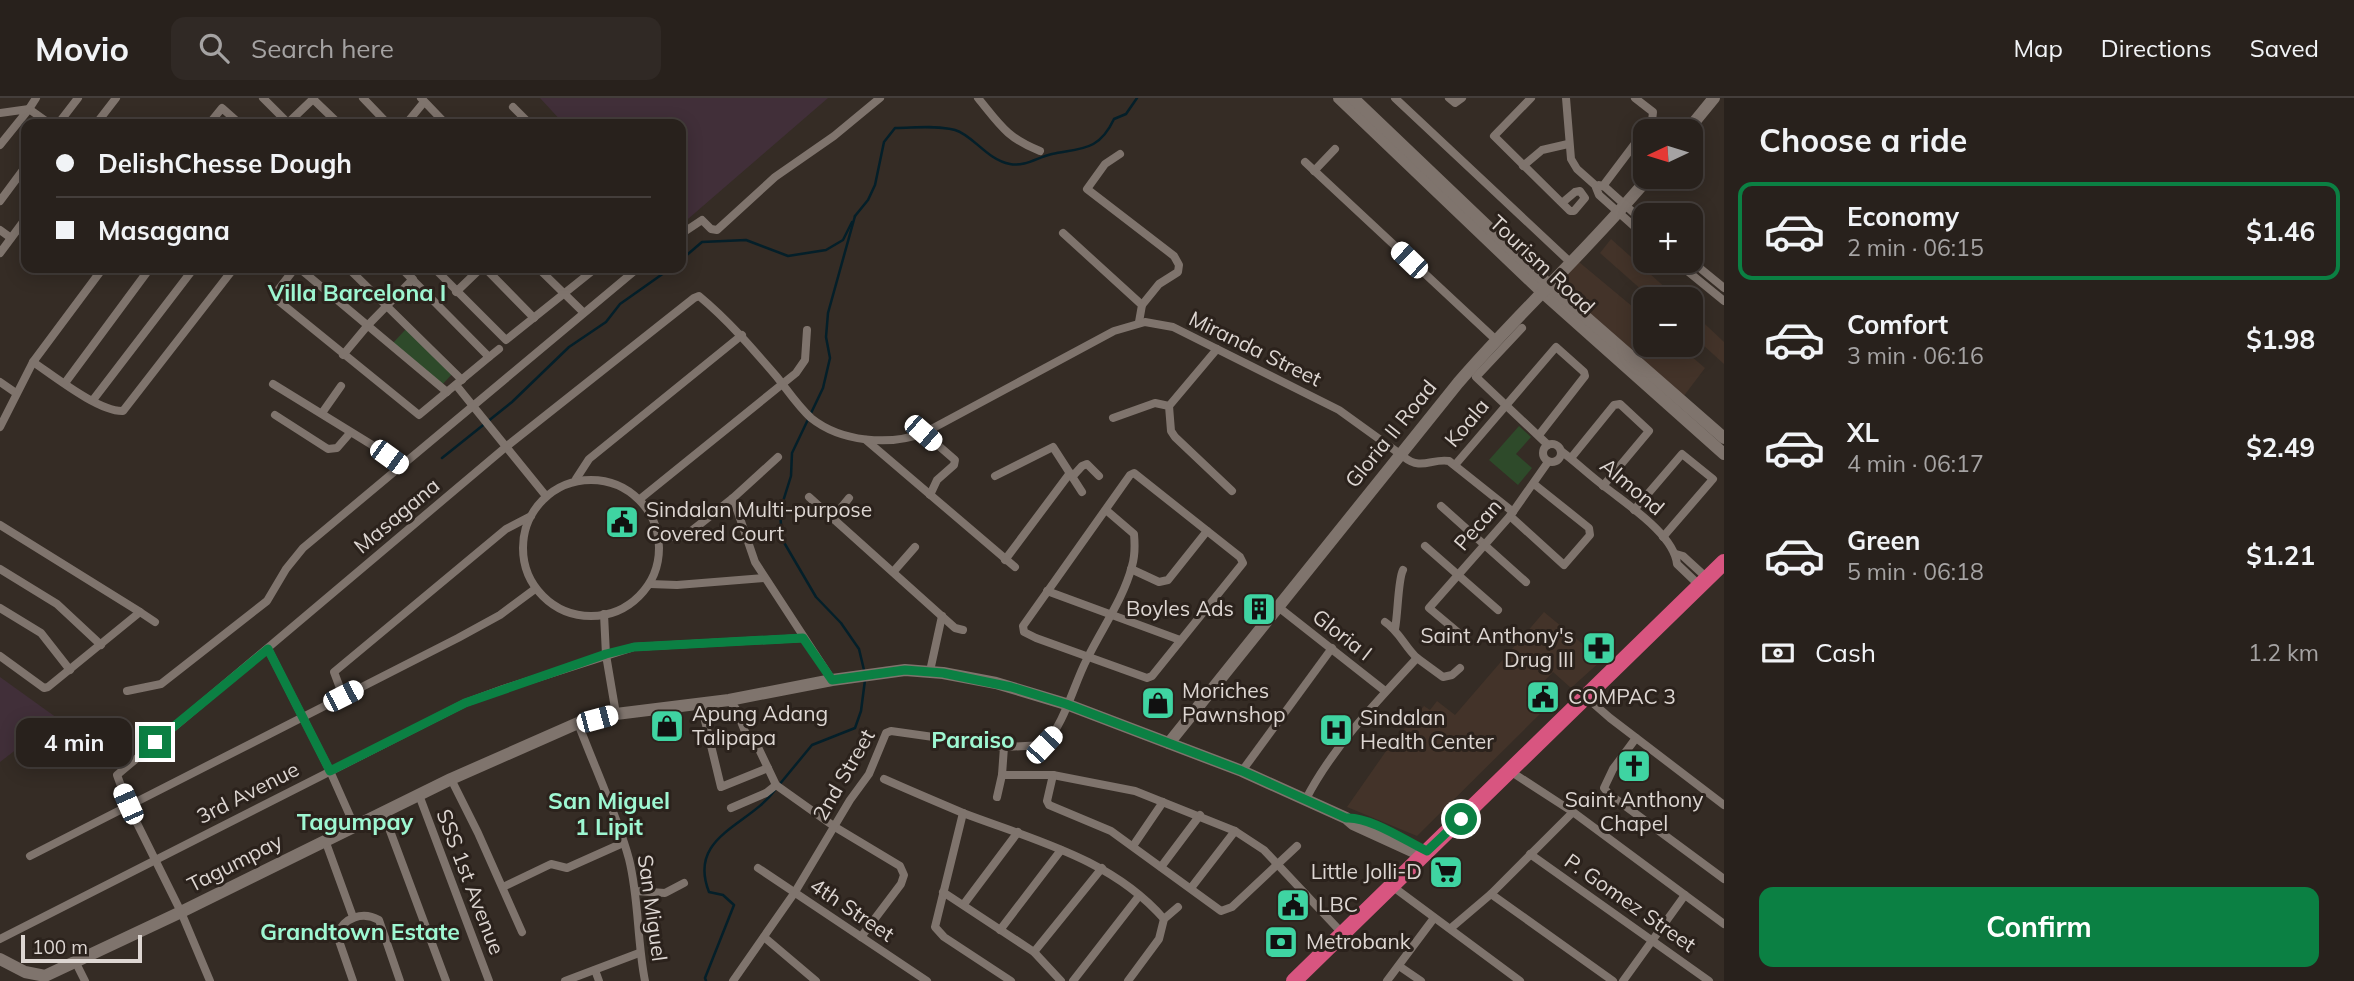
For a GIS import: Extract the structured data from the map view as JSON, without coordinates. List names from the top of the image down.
{
  "streets": {
    "main road": ["Tourism Road", "Gloria II Road", "Tagumpay"],
    "street": [
      "Miranda Street",
      "Koala",
      "Almond",
      "Masagana",
      "Pecan",
      "Gloria I",
      "2nd Street",
      "3rd Avenue",
      "SSS 1st Avenue",
      "P. Gomez Street",
      "San Miguel",
      "4th Street"
    ]
  },
  "crossings": [
    ["Tourism Road", "Gloria II Road"],
    ["Miranda Street", "Gloria II Road"],
    ["Gloria II Road", "Gloria I"],
    ["Gloria II Road", "Tagumpay"],
    ["Almond", "Pecan"],
    ["2nd Street", "Tagumpay"],
    ["2nd Street", "4th Street"],
    ["Tagumpay", "SSS 1st Avenue"],
    ["Tagumpay", "San Miguel"]
  ],
  "districts": [
    "Villa Barcelona I",
    "Paraiso",
    "San Miguel 1 Lipit",
    "Tagumpay",
    "Grandtown Estate"
  ],
  "places": {
    "public building": ["Sindalan Multi-purpose Covered Court", "COMPAC 3", "LBC"],
    "building": ["Boyles Ads"],
    "pharmacy": ["Saint Anthony's Drug III"],
    "shop": ["Moriches Pawnshop", "Apung Adang Talipapa"],
    "hospital": ["Sindalan Health Center"],
    "church": ["Saint Anthony Chapel"],
    "supermarket": ["Little Jolli-D"],
    "bank": ["Metrobank"]
  },
  "scale_bar": "100 m",
  "north": "left",
  "page": {
    "header": "Movio",
    "search": "Search here",
    "nav": ["Map", "Directions", "Saved"],
    "heading": "Choose a ride",
    "map_buttons": ["+", "−"],
    "banner": ["DelishChesse Dough", "Masagana"],
    "list": [
      {
        "name": "Economy",
        "note": "2 min · 06:15",
        "value": "$1.46"
      },
      {
        "name": "Comfort",
        "note": "3 min · 06:16",
        "value": "$1.98"
      },
      {
        "name": "XL",
        "note": "4 min · 06:17",
        "value": "$2.49"
      },
      {
        "name": "Green",
        "note": "5 min · 06:18",
        "value": "$1.21"
      }
    ],
    "pay": ["Cash", "1.2 km"],
    "bubble": "4 min",
    "buttons": "Confirm",
    "scale": "100 m"
  }
}
